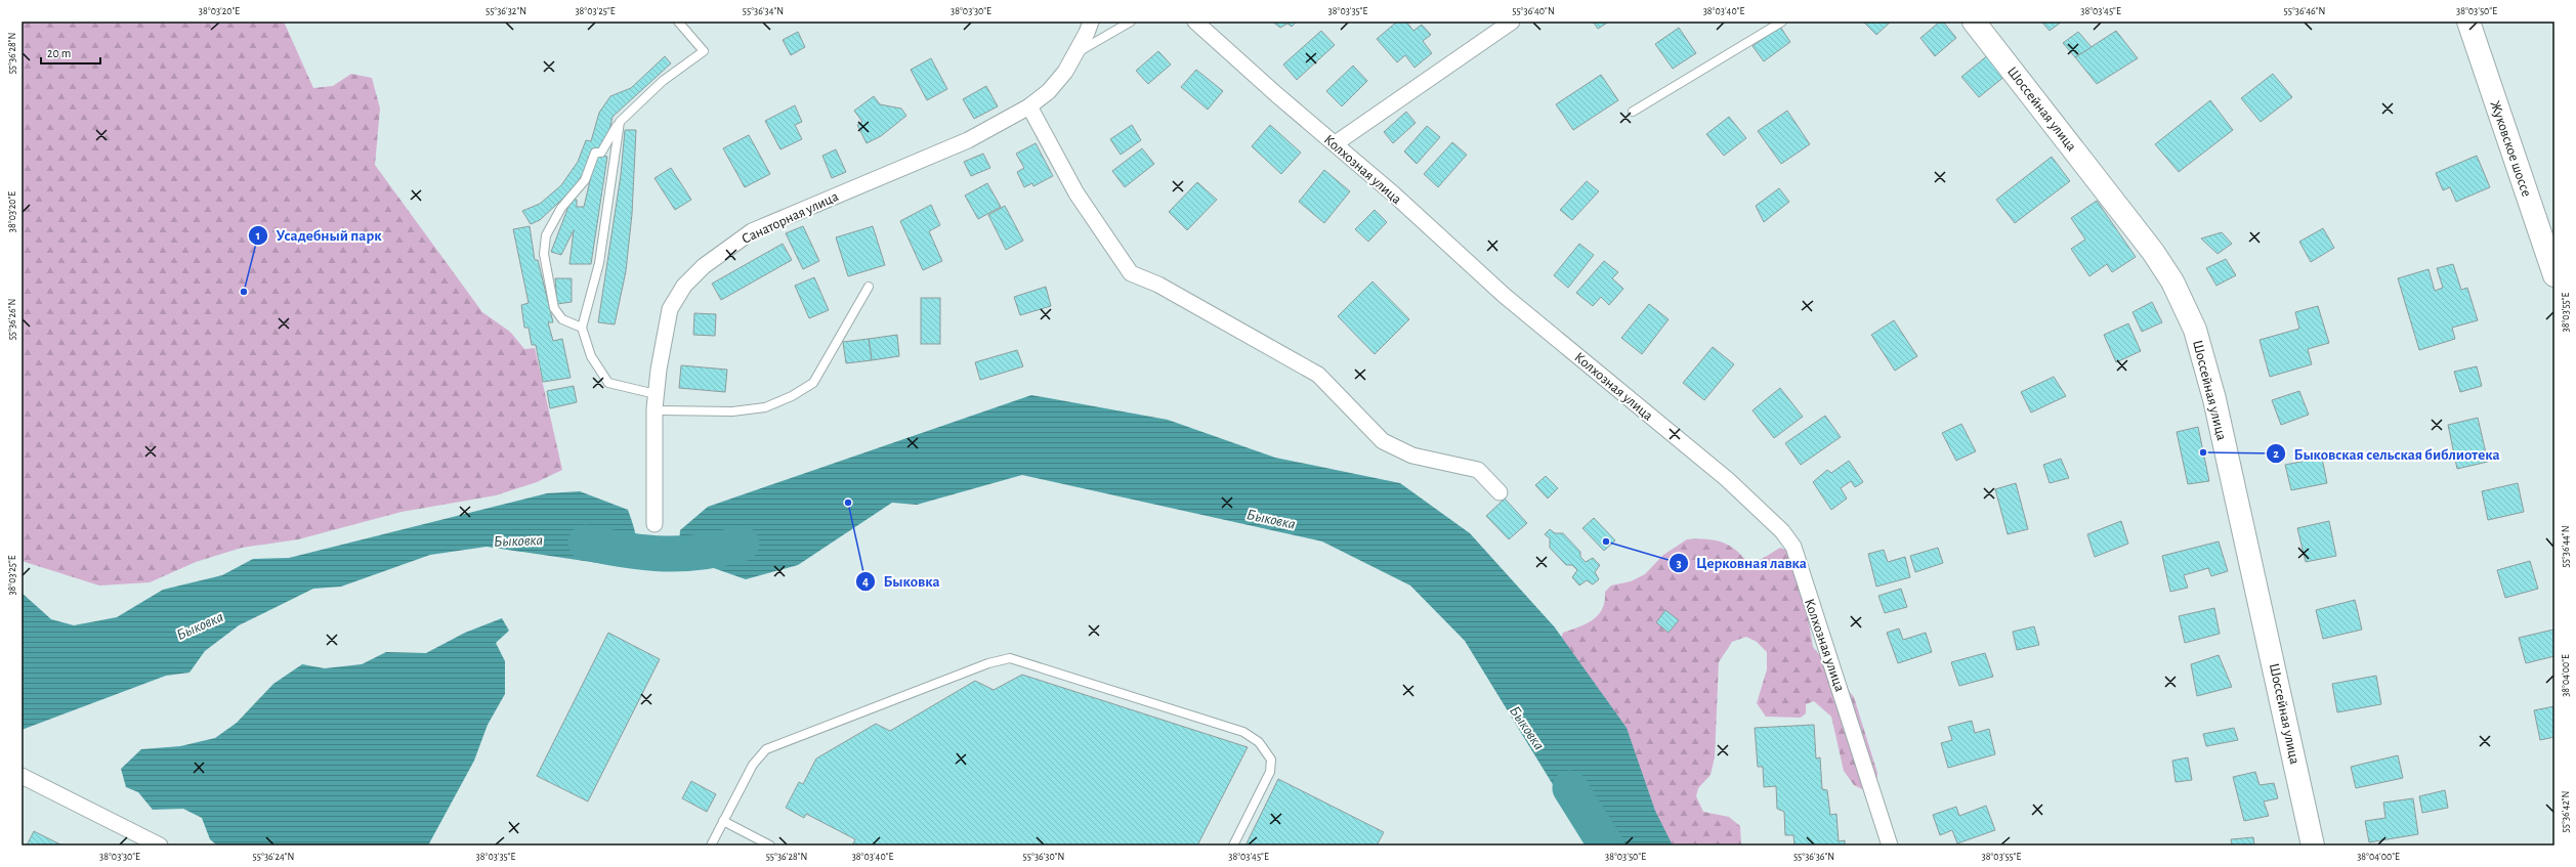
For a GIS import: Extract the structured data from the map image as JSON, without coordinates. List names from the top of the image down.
{
  "streets": {
    "street": [
      "Шоссейная улица",
      "Жуковское шоссе",
      "Колхозная улица",
      "Санаторная улица"
    ]
  },
  "water": ["Быковка"],
  "places": [
    "Усадебный парк",
    "Быковская сельская библиотека",
    "Быковка",
    "Церковная лавка"
  ],
  "scale_bar": "20 m",
  "coordinates": [
    "38°03'20\"E",
    "55°36'32\"N",
    "38°03'25\"E",
    "55°36'34\"N",
    "38°03'30\"E",
    "38°03'35\"E",
    "55°36'40\"N",
    "38°03'40\"E",
    "38°03'45\"E",
    "55°36'46\"N",
    "38°03'50\"E",
    "55°36'28\"N",
    "38°03'55\"E",
    "55°36'26\"N",
    "55°36'44\"N",
    "38°04'00\"E",
    "55°36'42\"N",
    "55°36'24\"N",
    "55°36'30\"N",
    "55°36'36\"N"
  ]
}
